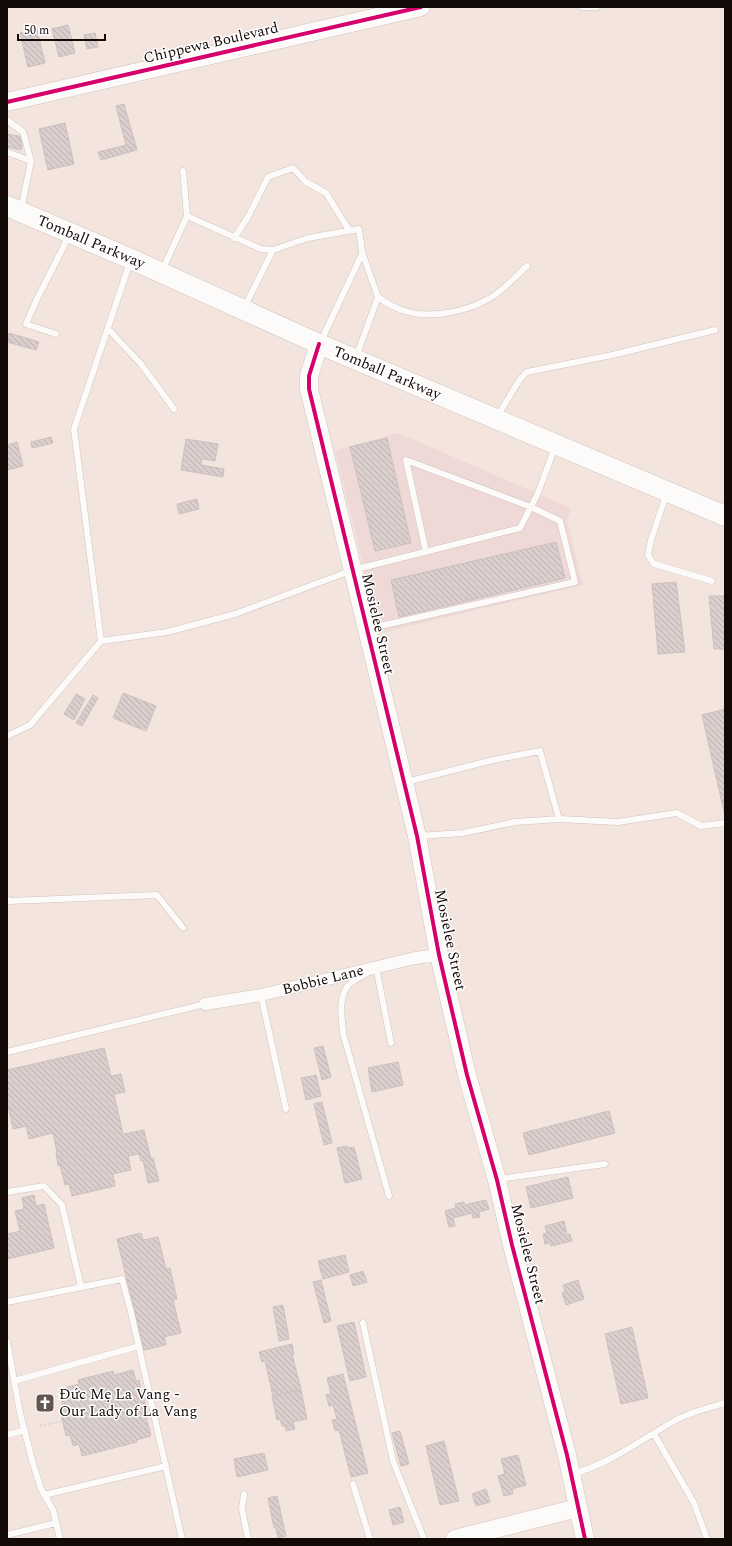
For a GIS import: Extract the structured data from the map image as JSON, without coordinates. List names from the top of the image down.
{
  "streets": {
    "main road": ["Tomball Parkway"],
    "street": ["Chippewa Boulevard", "Mosielee Street", "Bobbie Lane"]
  },
  "crossings": [
    ["Tomball Parkway", "Mosielee Street"],
    ["Mosielee Street", "Bobbie Lane"]
  ],
  "places": {
    "church": ["Đức Mẹ La Vang - Our Lady of La Vang"]
  },
  "scale_bar": "50 m"
}
